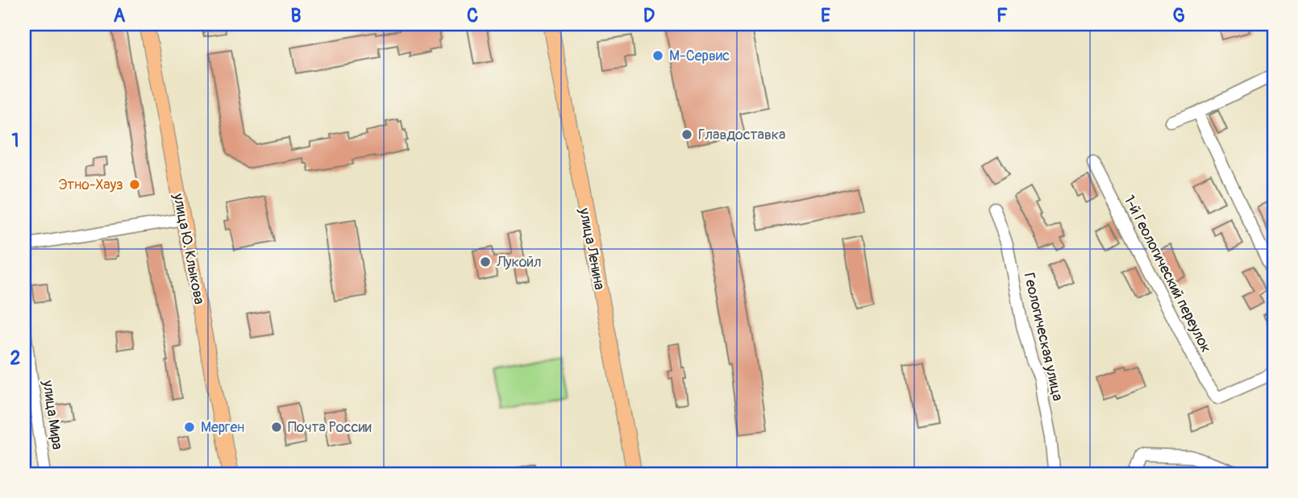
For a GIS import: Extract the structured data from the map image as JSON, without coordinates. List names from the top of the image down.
{
  "streets": {
    "main road": ["улица Ю. Клыкова", "улица Ленина"],
    "street": ["1-й Геологический переулок", "Геологическая улица", "улица Мира"]
  },
  "places": [
    "М-Сервис",
    "Главдоставка",
    "Этно-Хауз",
    "Лукойл",
    "Мерген",
    "Почта России"
  ],
  "grid": {
    "columns": [
      "A",
      "B",
      "C",
      "D",
      "E",
      "F",
      "G"
    ],
    "rows": ["1", "2"]
  }
}
